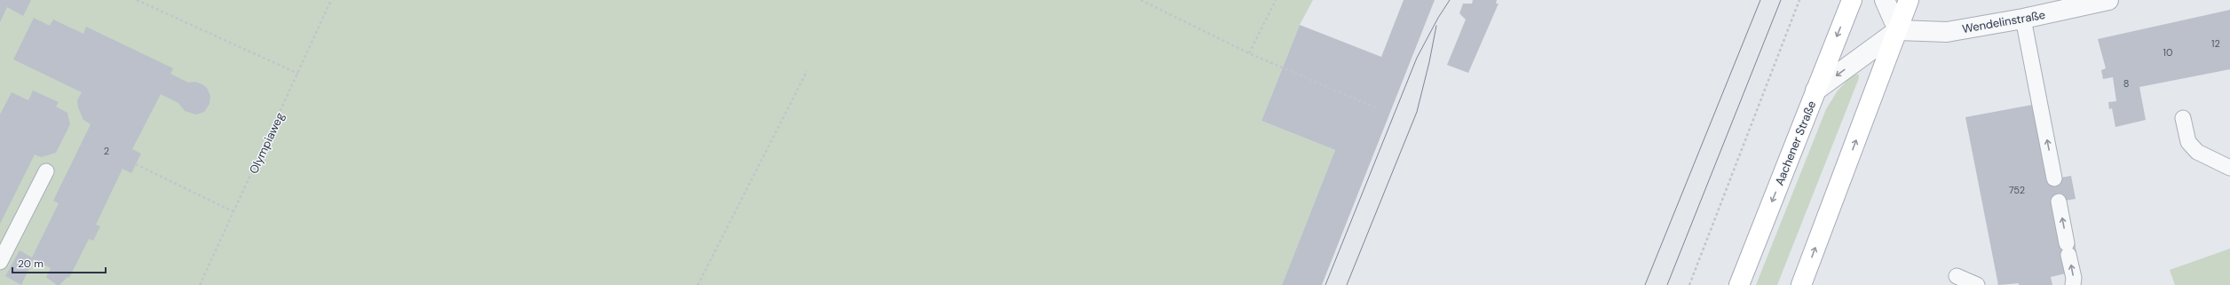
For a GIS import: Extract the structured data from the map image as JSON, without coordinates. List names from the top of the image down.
{
  "streets": {
    "main road": ["Aachener Straße"],
    "street": ["Wendelinstraße"],
    "path": ["Olympiaweg"]
  },
  "house_numbers": [
    "12",
    "10",
    "8",
    "2",
    "752"
  ],
  "scale_bar": "20 m"
}
